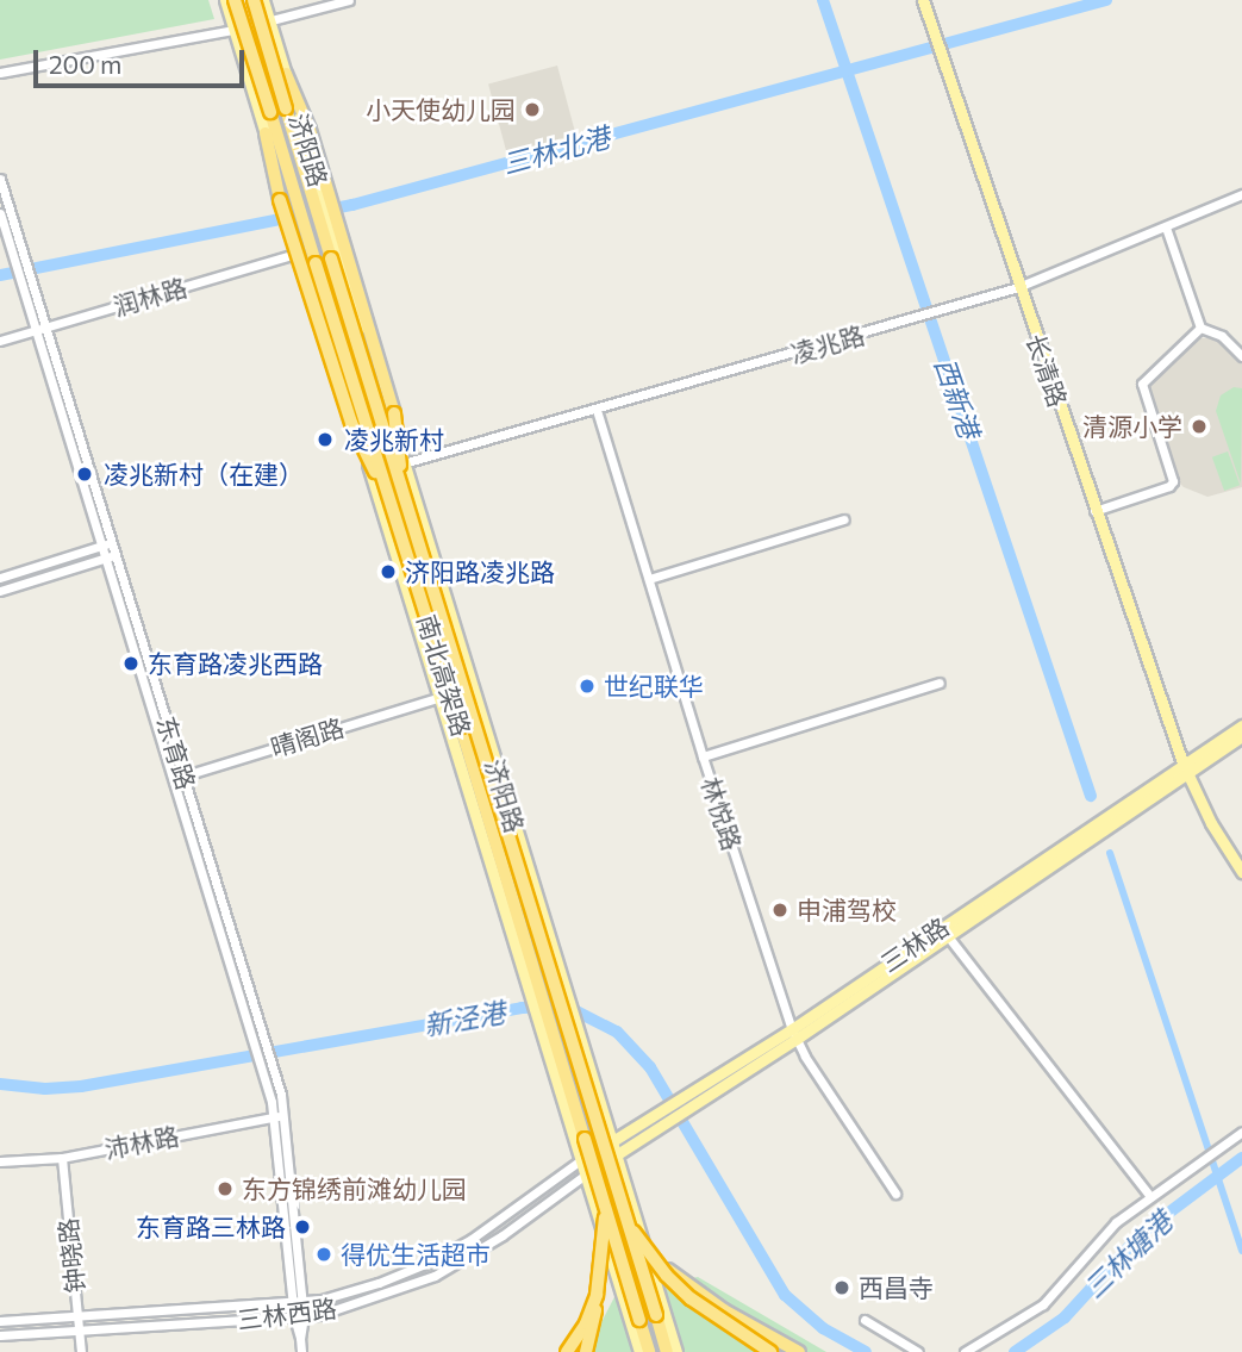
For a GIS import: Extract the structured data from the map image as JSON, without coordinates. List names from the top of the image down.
{
  "streets": {
    "highway": ["南北高架路"],
    "main road": ["济阳路", "长清路", "三林路"],
    "street": [
      "润林路",
      "凌兆路",
      "晴阁路",
      "东育路",
      "林悦路",
      "沛林路",
      "钟晓路",
      "三林西路"
    ]
  },
  "crossings": [
    ["济阳路", "润林路"],
    ["济阳路", "凌兆路"],
    ["济阳路", "晴阁路"],
    ["济阳路", "三林路"],
    ["济阳路", "三林西路"],
    ["润林路", "东育路"],
    ["凌兆路", "长清路"],
    ["凌兆路", "林悦路"],
    ["长清路", "三林路"],
    ["晴阁路", "东育路"],
    ["东育路", "沛林路"],
    ["东育路", "三林西路"],
    ["林悦路", "三林路"],
    ["三林路", "三林西路"],
    ["沛林路", "钟晓路"],
    ["钟晓路", "三林西路"]
  ],
  "water": [
    "三林北港",
    "西新港",
    "新泾港",
    "三林塘港"
  ],
  "places": [
    "小天使幼儿园",
    "清源小学",
    "凌兆新村",
    "凌兆新村（在建）",
    "济阳路凌兆路",
    "东育路凌兆西路",
    "世纪联华",
    "申浦驾校",
    "东方锦绣前滩幼儿园",
    "东育路三林路",
    "得优生活超市",
    "西昌寺"
  ],
  "scale_bar": "200 m"
}
